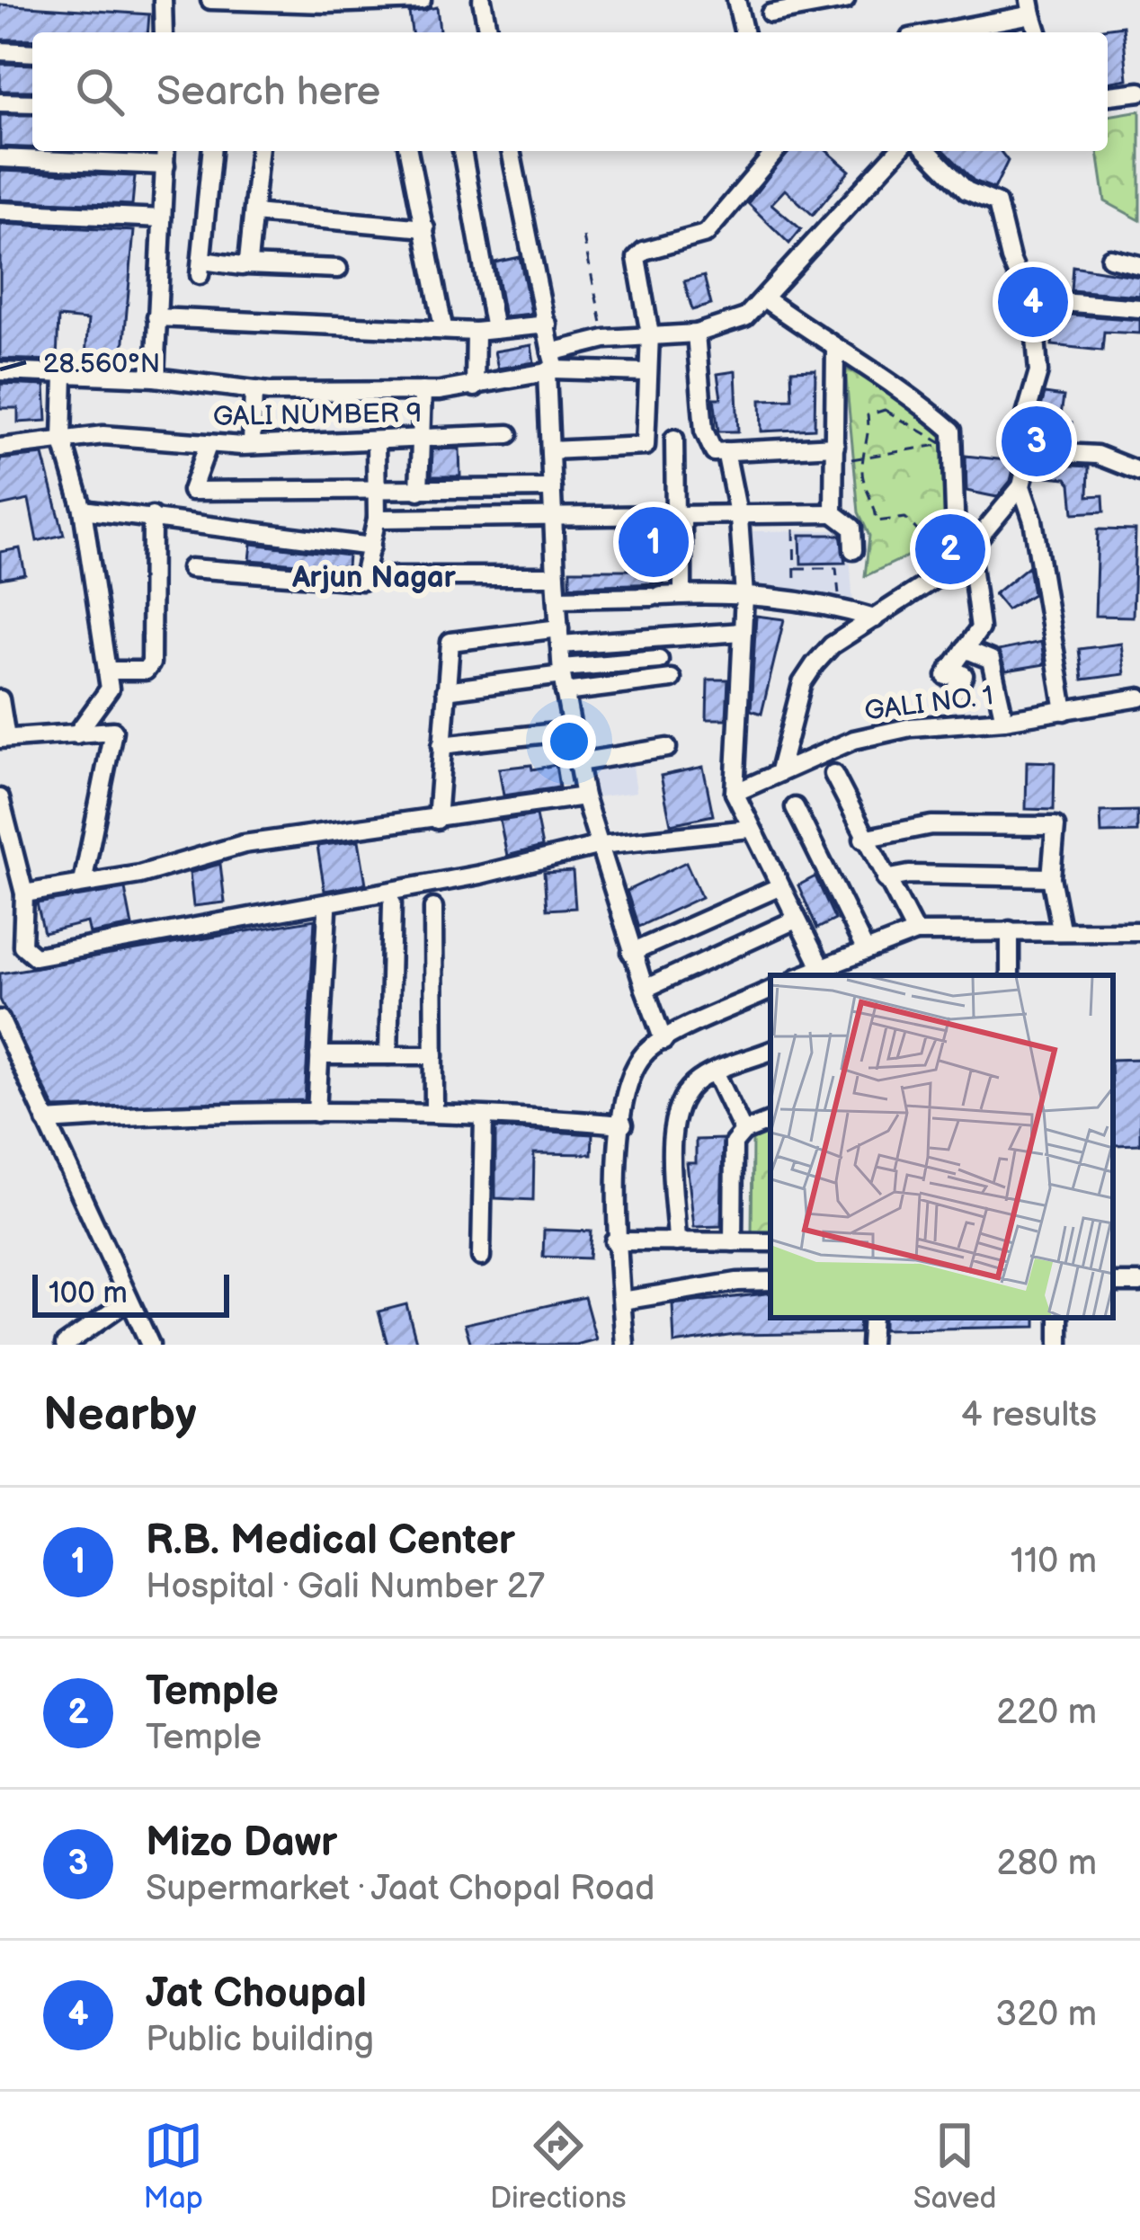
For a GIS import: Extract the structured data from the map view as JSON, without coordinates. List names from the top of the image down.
{
  "streets": {
    "street": ["GALI NUMBER 9", "GALI NO. 1"]
  },
  "districts": ["Arjun Nagar"],
  "scale_bar": "100 m",
  "page": {
    "search": "Search here",
    "pins": [
      "4",
      "3",
      "1",
      "2"
    ],
    "scale": "100 m",
    "heading": ["Nearby", "4 results"],
    "list": [
      {
        "mark": "1",
        "name": "R.B. Medical Center",
        "note": "Hospital · Gali Number 27",
        "value": "110 m"
      },
      {
        "mark": "2",
        "name": "Temple",
        "note": "Temple",
        "value": "220 m"
      },
      {
        "mark": "3",
        "name": "Mizo Dawr",
        "note": "Supermarket · Jaat Chopal Road",
        "value": "280 m"
      },
      {
        "mark": "4",
        "name": "Jat Choupal",
        "note": "Public building",
        "value": "320 m"
      }
    ],
    "nav": ["Map", "Directions", "Saved"]
  },
  "coordinates": ["28.560°N"]
}
